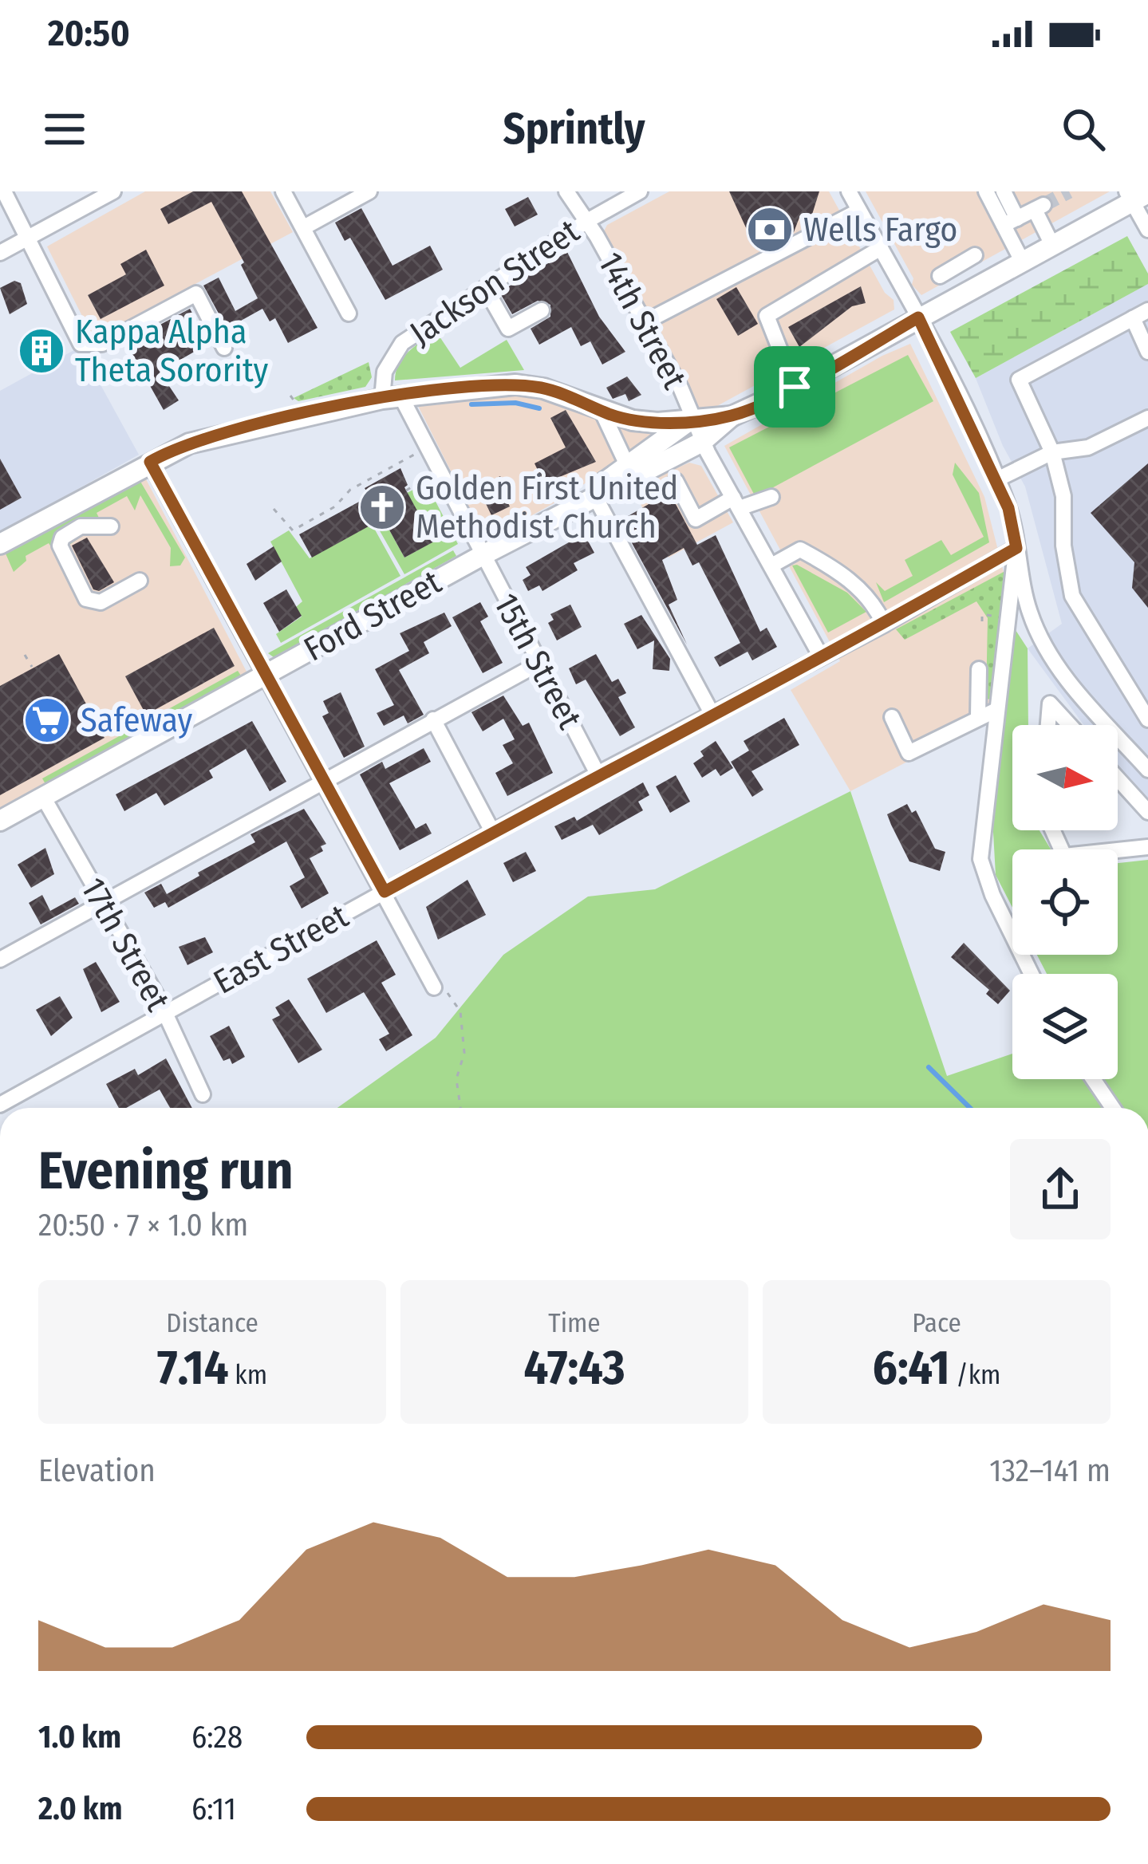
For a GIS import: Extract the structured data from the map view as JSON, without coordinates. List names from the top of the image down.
{
  "streets": {
    "main road": ["Jackson Street", "Ford Street"],
    "street": [
      "14th Street",
      "15th Street",
      "17th Street",
      "East Street"
    ]
  },
  "crossings": [
    ["Jackson Street", "14th Street"],
    ["Jackson Street", "Ford Street"],
    ["Jackson Street", "15th Street"],
    ["14th Street", "Ford Street"],
    ["14th Street", "East Street"],
    ["Ford Street", "15th Street"],
    ["Ford Street", "17th Street"],
    ["15th Street", "East Street"],
    ["17th Street", "East Street"]
  ],
  "places": {
    "bank": ["Wells Fargo"],
    "building": ["Kappa Alpha Theta Sorority"],
    "church": ["Golden First United Methodist Church"],
    "supermarket": ["Safeway"]
  },
  "north": "right",
  "page": {
    "status": "20:50",
    "header": "Sprintly",
    "heading": ["Evening run", "20:50 · 7 × 1.0 km"],
    "stats": [
      ["Distance", "7.14 km"],
      ["Time", "47:43"],
      ["Pace", "6:41 /km"]
    ],
    "chart": ["Elevation", "132–141 m"],
    "list": [
      {
        "name": "1.0 km",
        "note": "6:28"
      },
      {
        "name": "2.0 km",
        "note": "6:11"
      }
    ]
  }
}
